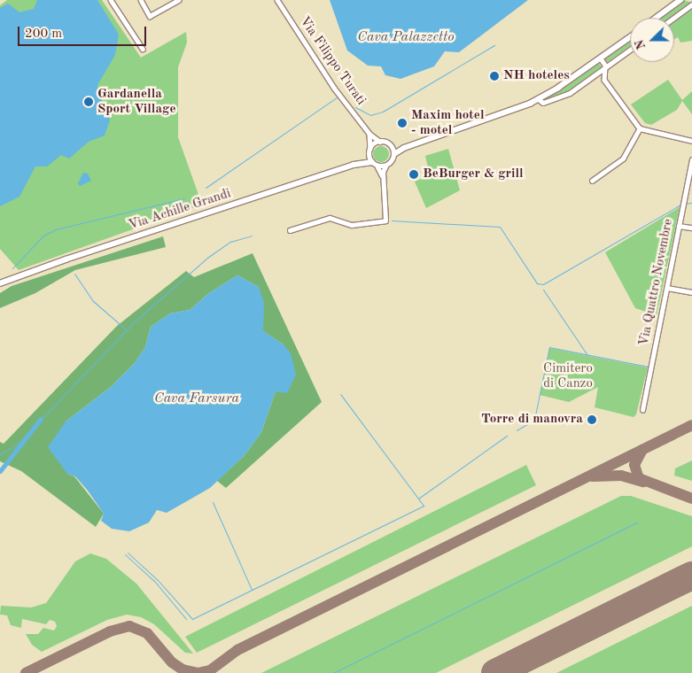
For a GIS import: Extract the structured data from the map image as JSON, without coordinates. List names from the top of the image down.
{
  "streets": {
    "main road": ["Via Achille Grandi"],
    "street": ["Via Filippo Turati", "Via Quattro Novembre"]
  },
  "crossings": [
    ["Via Filippo Turati", "Via Achille Grandi"]
  ],
  "water": ["Cava Palazzetto", "Cava Farsura"],
  "parks": ["Cimitero di Canzo"],
  "places": [
    "NH hoteles",
    "Gardanella Sport Village",
    "Maxim hotel - motel",
    "BeBurger & grill",
    "Torre di manovra"
  ],
  "scale_bar": "200 m",
  "north": "left"
}
